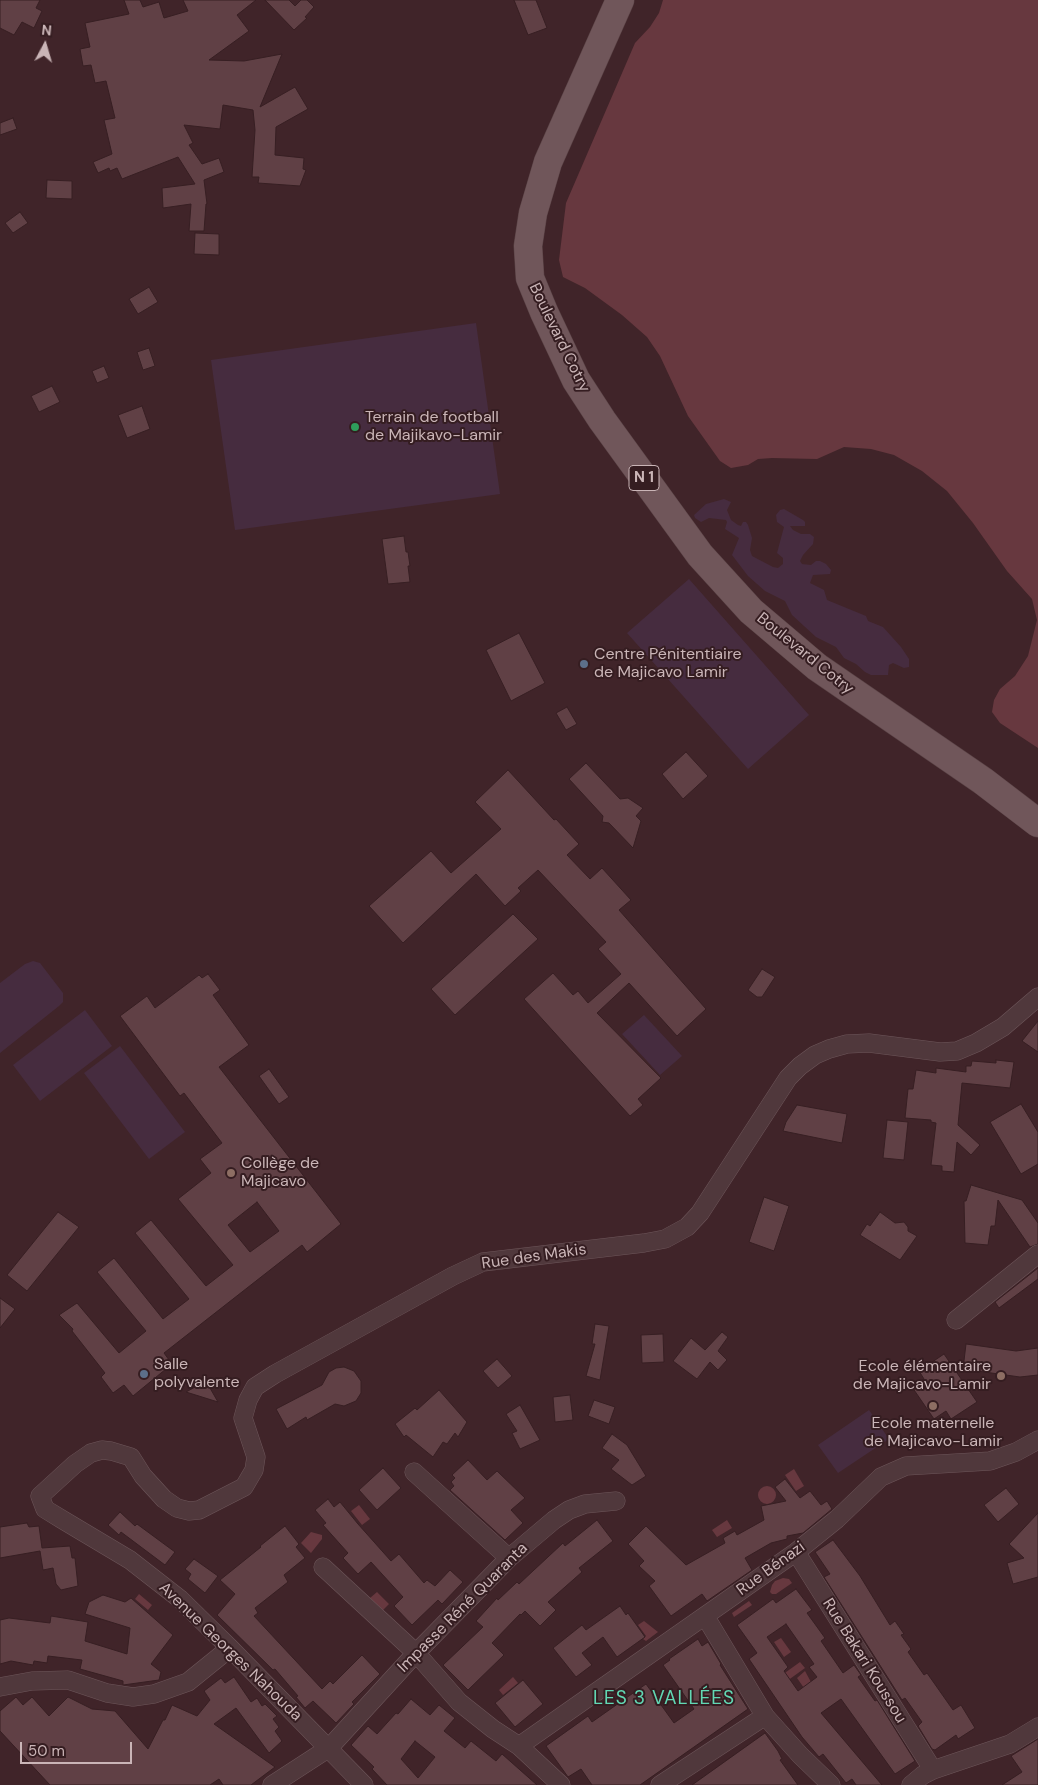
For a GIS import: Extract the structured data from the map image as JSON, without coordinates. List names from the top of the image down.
{
  "streets": {
    "main road": ["Boulevard Cotry", "N 1"],
    "street": [
      "Rue des Makis",
      "Rue Bénazi",
      "Impasse Réné Quaranta",
      "Avenue Georges Nahouda",
      "Rue Bakari Koussou"
    ]
  },
  "crossings": [
    ["Rue des Makis", "Avenue Georges Nahouda"],
    ["Rue Bénazi", "Rue Bakari Koussou"],
    ["Impasse Réné Quaranta", "Avenue Georges Nahouda"]
  ],
  "districts": ["LES 3 VALLÉES"],
  "places": [
    "Terrain de football de Majikavo-Lamir",
    "Centre Pénitentiaire de Majicavo Lamir",
    "Collège de Majicavo",
    "Salle polyvalente",
    "Ecole élémentaire de Majicavo-Lamir",
    "Ecole maternelle de Majicavo-Lamir"
  ],
  "scale_bar": "50 m",
  "north": "top"
}
